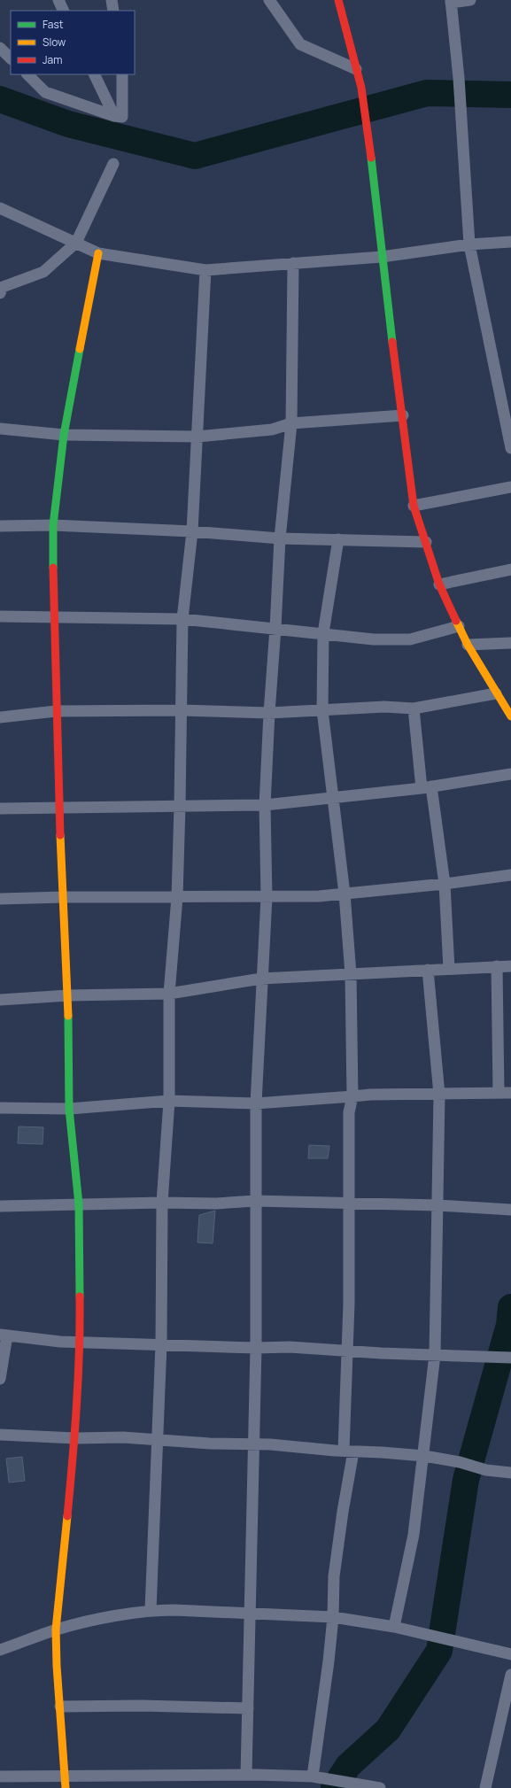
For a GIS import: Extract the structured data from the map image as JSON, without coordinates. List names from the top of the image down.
{
  "legend": ["Fast", "Slow", "Jam"]
}
